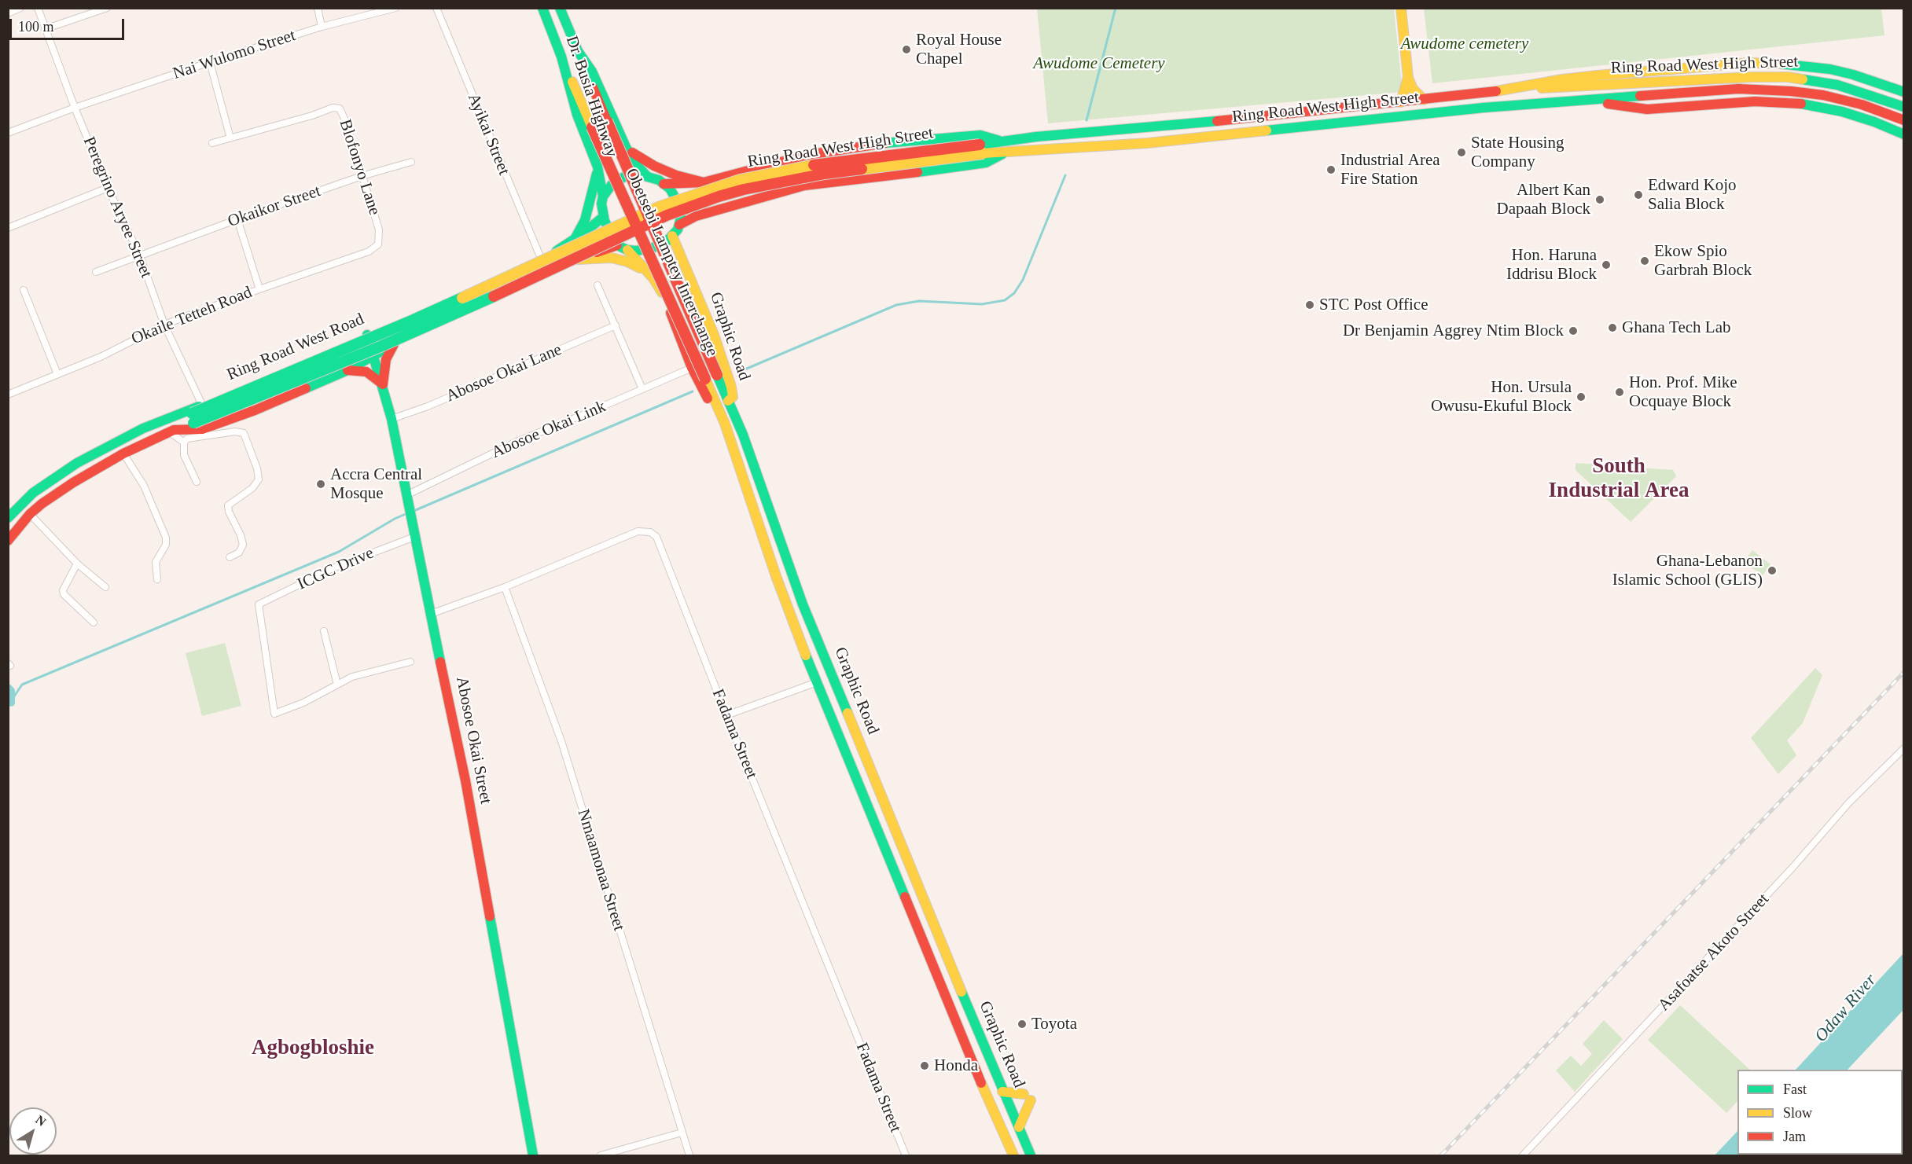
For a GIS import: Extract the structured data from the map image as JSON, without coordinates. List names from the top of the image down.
{
  "streets": {
    "main road": [
      "Ring Road West High Street",
      "Dr. Busia Highway",
      "Obetsebi Lamptey Interchange",
      "Graphic Road",
      "Ring Road West Road",
      "Abosoe Okai Street"
    ],
    "street": [
      "Nai Wulomo Street",
      "Ayikai Street",
      "Blofonyo Lane",
      "Okaikor Street",
      "Peregrino Aryee Street",
      "Okaile Tetteh Road",
      "Abosoe Okai Lane",
      "Abosoe Okai Link",
      "ICGC Drive",
      "Fadama Street",
      "Nmaamonaa Street",
      "Asafoatse Akoto Street"
    ]
  },
  "crossings": [
    ["Nai Wulomo Street", "Peregrino Aryee Street"],
    ["Ring Road West High Street", "Dr. Busia Highway"],
    ["Ring Road West High Street", "Graphic Road"],
    ["Ring Road West High Street", "Ring Road West Road"],
    ["Dr. Busia Highway", "Obetsebi Lamptey Interchange"],
    ["Dr. Busia Highway", "Graphic Road"],
    ["Dr. Busia Highway", "Ring Road West Road"],
    ["Ayikai Street", "Ring Road West Road"],
    ["Blofonyo Lane", "Okaikor Street"],
    ["Blofonyo Lane", "Okaile Tetteh Road"],
    ["Okaikor Street", "Peregrino Aryee Street"],
    ["Peregrino Aryee Street", "Okaile Tetteh Road"],
    ["Peregrino Aryee Street", "Ring Road West Road"],
    ["Obetsebi Lamptey Interchange", "Graphic Road"],
    ["Graphic Road", "Ring Road West Road"],
    ["Graphic Road", "Abosoe Okai Link"],
    ["Ring Road West Road", "Abosoe Okai Street"],
    ["Abosoe Okai Lane", "Abosoe Okai Street"],
    ["Abosoe Okai Link", "Abosoe Okai Street"],
    ["ICGC Drive", "Abosoe Okai Street"],
    ["Fadama Street", "Abosoe Okai Street"],
    ["Fadama Street", "Nmaamonaa Street"]
  ],
  "districts": ["South Industrial Area", "Agbogbloshie"],
  "water": ["Odaw River"],
  "parks": ["Awudome cemetery", "Awudome Cemetery"],
  "places": [
    "Royal House Chapel",
    "State Housing Company",
    "Industrial Area Fire Station",
    "Edward Kojo Salia Block",
    "Albert Kan Dapaah Block",
    "Ekow Spio Garbrah Block",
    "Hon. Haruna Iddrisu Block",
    "STC Post Office",
    "Ghana Tech Lab",
    "Dr Benjamin Aggrey Ntim Block",
    "Hon. Prof. Mike Ocquaye Block",
    "Hon. Ursula Owusu-Ekuful Block",
    "Accra Central Mosque",
    "Ghana-Lebanon Islamic School (GLIS)",
    "Toyota",
    "Honda"
  ],
  "legend": ["Fast", "Slow", "Jam"],
  "scale_bar": "100 m",
  "north": "top right"
}
